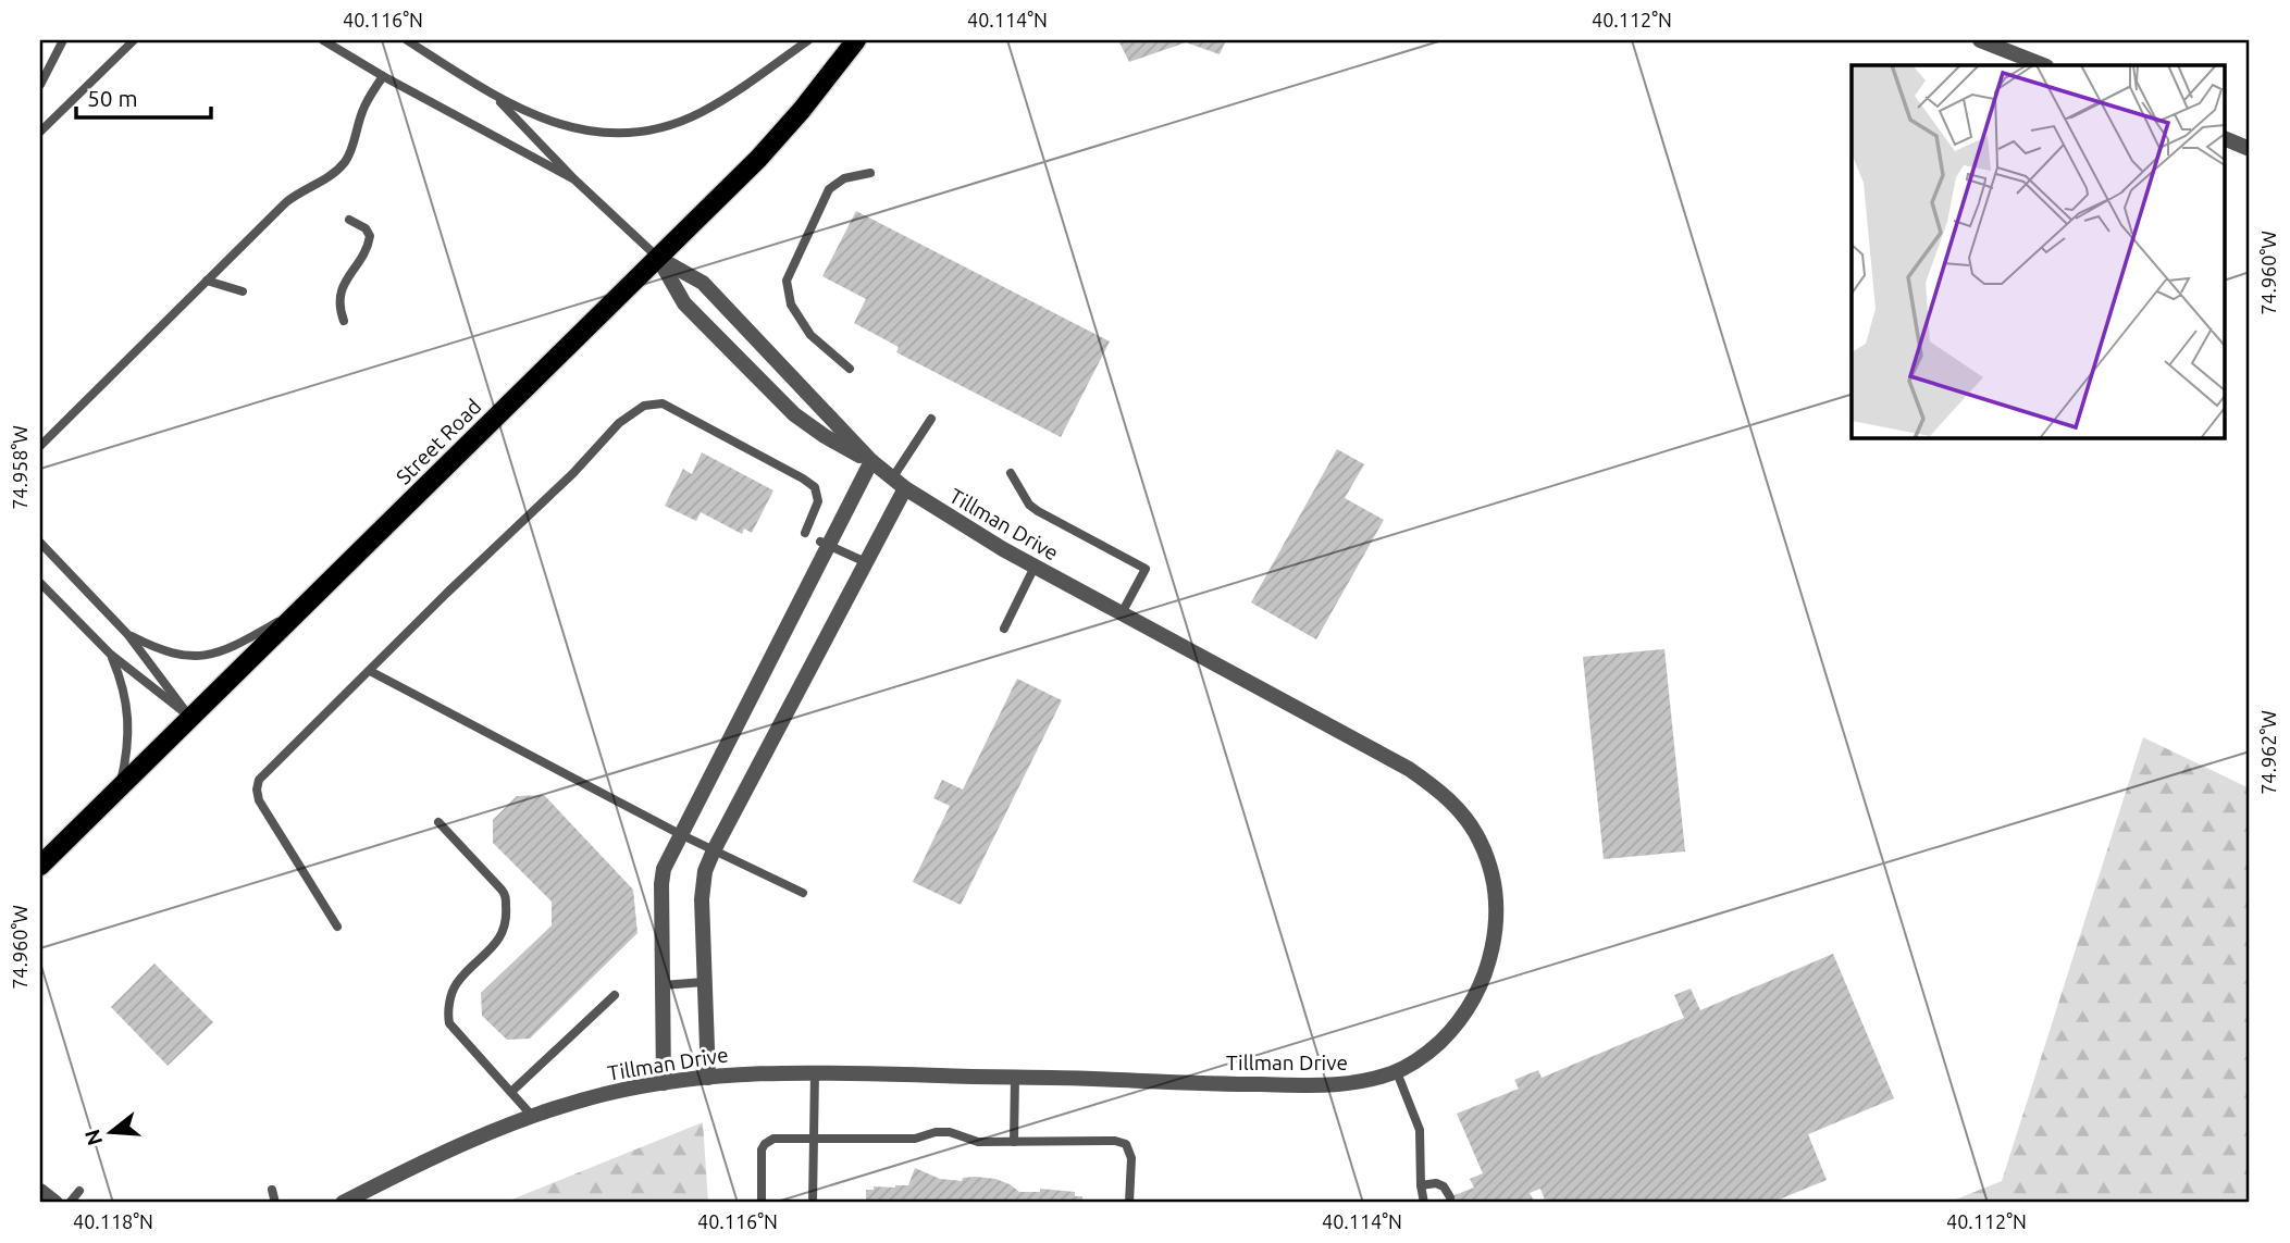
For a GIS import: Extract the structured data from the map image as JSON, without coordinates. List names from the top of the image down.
{
  "streets": {
    "main road": ["Street Road"],
    "street": ["Tillman Drive"]
  },
  "crossings": [
    ["Street Road", "Tillman Drive"]
  ],
  "scale_bar": "50 m",
  "north": "left",
  "coordinates": [
    "40.116°N",
    "40.114°N",
    "40.112°N",
    "74.960°W",
    "74.958°W",
    "74.962°W",
    "40.118°N"
  ]
}
